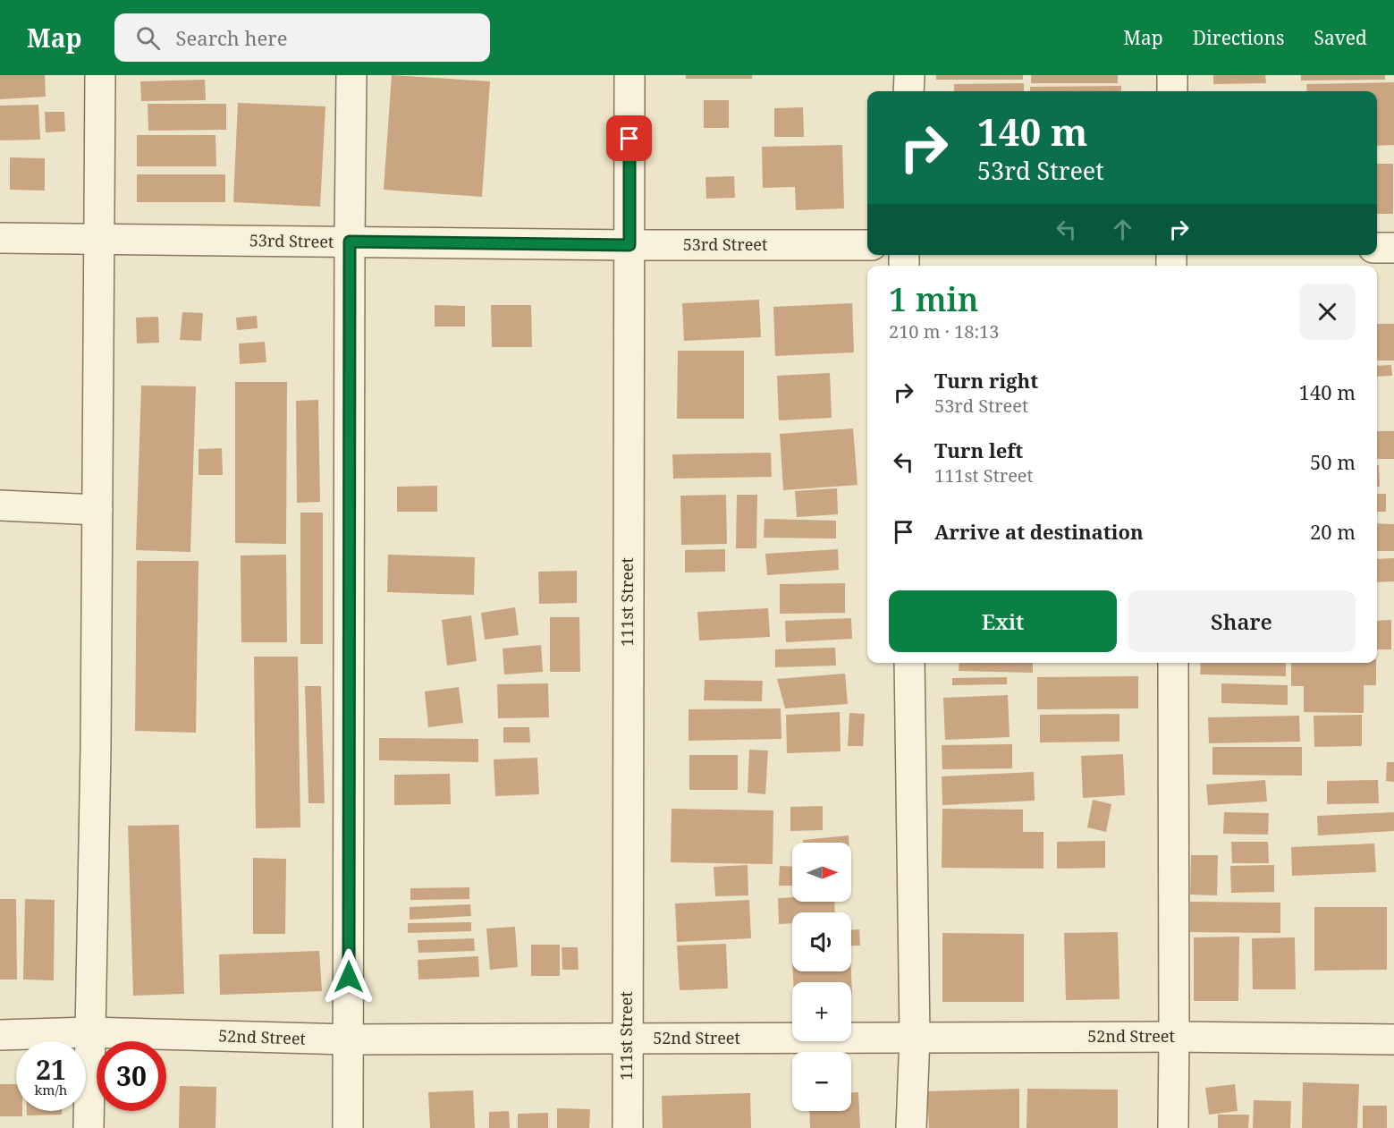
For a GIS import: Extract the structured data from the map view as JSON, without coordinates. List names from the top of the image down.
{
  "streets": {
    "street": ["53rd Street", "111st Street", "52nd Street"]
  },
  "crossings": [
    ["53rd Street", "111st Street"],
    ["111st Street", "52nd Street"]
  ],
  "north": "right",
  "page": {
    "header": "Map",
    "search": "Search here",
    "nav": ["Map", "Directions", "Saved"],
    "turn": ["140 m", "53rd Street"],
    "heading": ["1 min", "210 m · 18:13"],
    "list": [
      {
        "name": "Turn right",
        "note": "53rd Street",
        "value": "140 m"
      },
      {
        "name": "Turn left",
        "note": "111st Street",
        "value": "50 m"
      },
      {
        "name": "Arrive at destination",
        "value": "20 m"
      }
    ],
    "buttons": ["Exit", "Share"],
    "map_buttons": ["+", "−"],
    "speed": "21 km/h",
    "limit": "30"
  }
}
